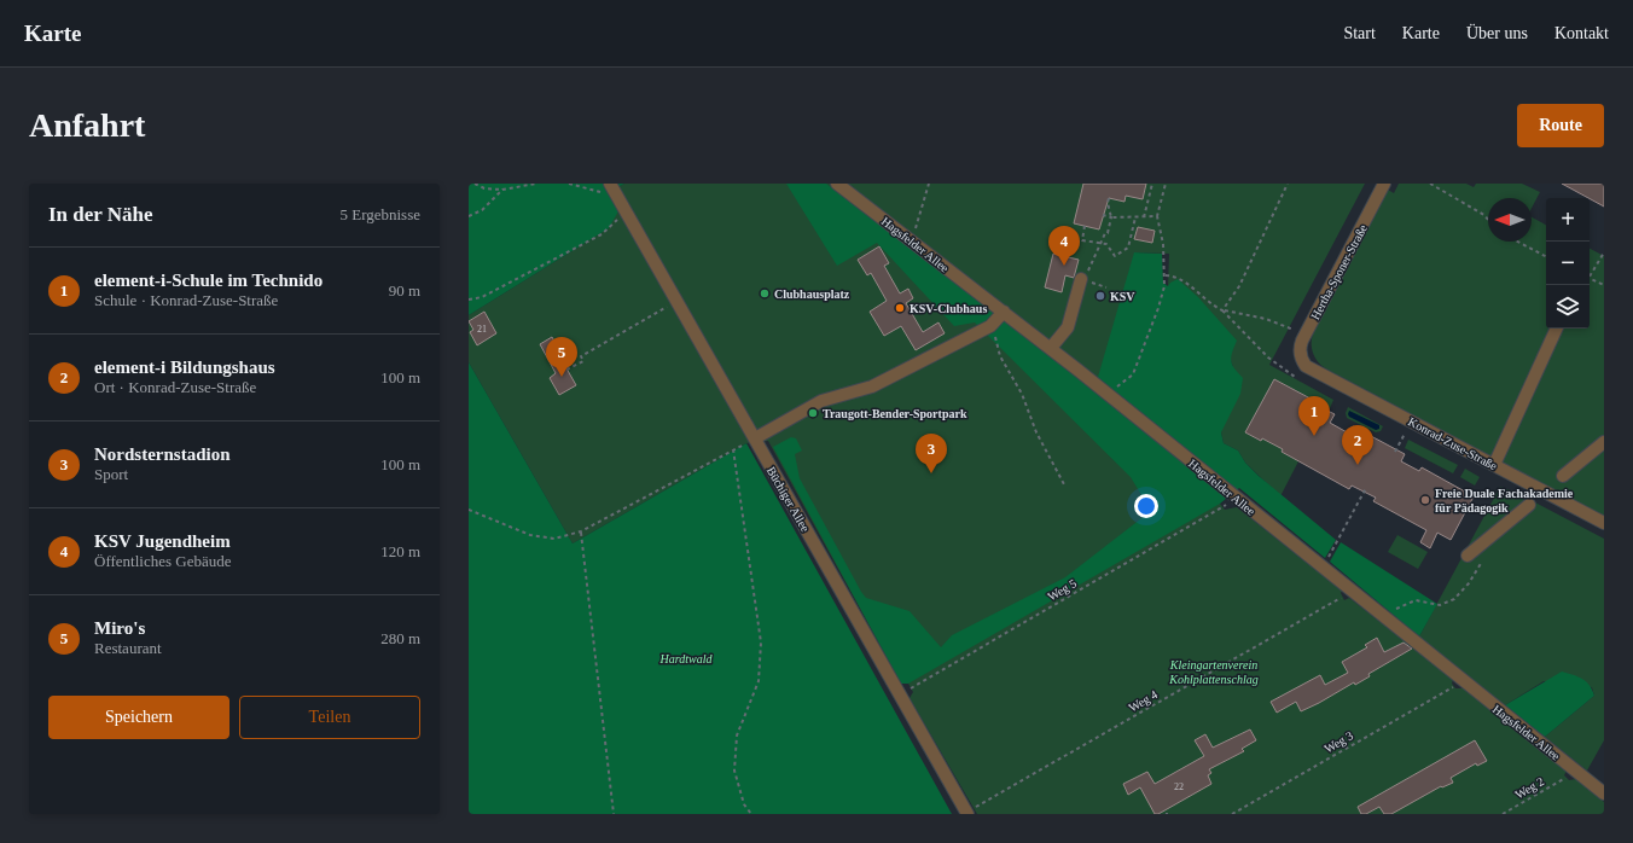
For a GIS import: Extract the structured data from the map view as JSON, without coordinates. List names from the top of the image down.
{
  "streets": {
    "street": [
      "Hagsfelder Allee",
      "Hertha-Sponer-Straße",
      "Konrad-Zuse-Straße",
      "Büchiger Allee"
    ],
    "path": [
      "Weg 5",
      "Weg 4",
      "Weg 3",
      "Weg 2"
    ]
  },
  "crossings": [
    ["Hagsfelder Allee", "Weg 4"],
    ["Hertha-Sponer-Straße", "Konrad-Zuse-Straße"],
    ["Büchiger Allee", "Weg 4"]
  ],
  "parks": ["Hardtwald", "Kleingartenverein Kohlplattenschlag"],
  "places": [
    "Clubhausplatz",
    "KSV",
    "KSV-Clubhaus",
    "Traugott-Bender-Sportpark",
    "Freie Duale Fachakademie für Pädagogik"
  ],
  "house_numbers": ["21", "22"],
  "north": "left",
  "page": {
    "header": "Karte",
    "nav": [
      "Start",
      "Karte",
      "Über uns",
      "Kontakt"
    ],
    "buttons": [
      "Route",
      ["Speichern", "Teilen"]
    ],
    "title": "Anfahrt",
    "heading": ["In der Nähe", "5 Ergebnisse"],
    "map_buttons": ["+", "−"],
    "pins": [
      "4",
      "5",
      "1",
      "2",
      "3"
    ],
    "list": [
      {
        "mark": "1",
        "name": "element-i-Schule im Technido",
        "note": "Schule · Konrad-Zuse-Straße",
        "value": "90 m"
      },
      {
        "mark": "2",
        "name": "element-i Bildungshaus",
        "note": "Ort · Konrad-Zuse-Straße",
        "value": "100 m"
      },
      {
        "mark": "3",
        "name": "Nordsternstadion",
        "note": "Sport",
        "value": "100 m"
      },
      {
        "mark": "4",
        "name": "KSV Jugendheim",
        "note": "Öffentliches Gebäude",
        "value": "120 m"
      },
      {
        "mark": "5",
        "name": "Miro's",
        "note": "Restaurant",
        "value": "280 m"
      }
    ]
  }
}
